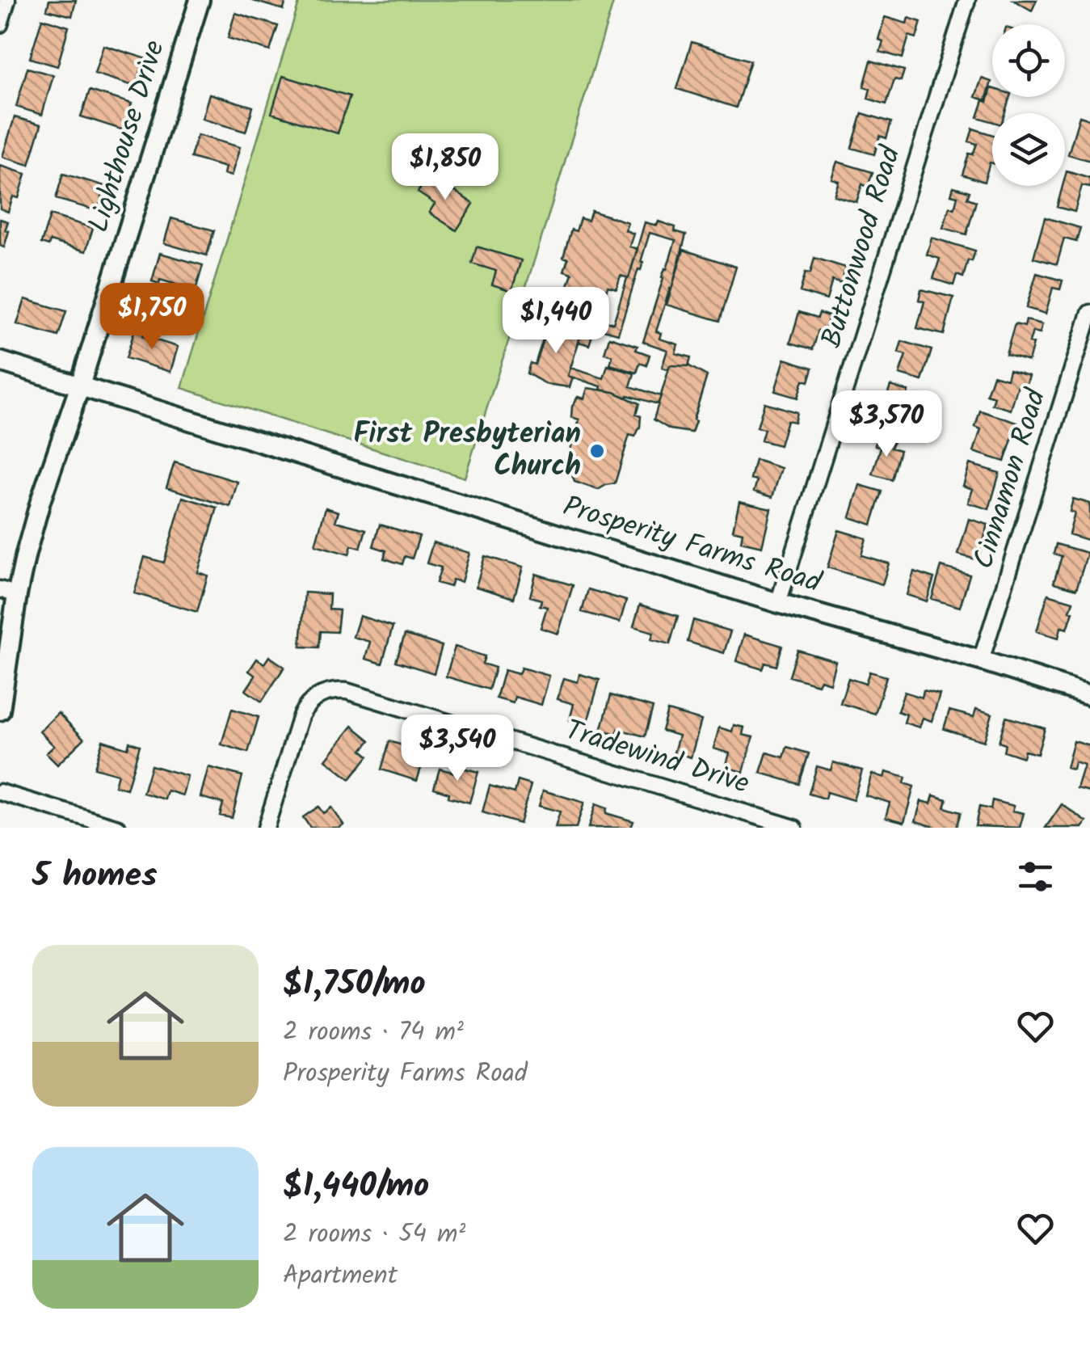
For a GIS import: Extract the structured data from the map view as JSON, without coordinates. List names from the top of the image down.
{
  "streets": {
    "street": [
      "Lighthouse Drive",
      "Buttonwood Road",
      "Cinnamon Road",
      "Prosperity Farms Road",
      "Tradewind Drive"
    ]
  },
  "crossings": [
    ["Lighthouse Drive", "Prosperity Farms Road"],
    ["Buttonwood Road", "Prosperity Farms Road"],
    ["Cinnamon Road", "Prosperity Farms Road"]
  ],
  "places": ["First Presbyterian Church"],
  "page": {
    "price": [
      "$1,850",
      "$1,750",
      "$1,440",
      "$3,570",
      "$3,540"
    ],
    "heading": "5 homes",
    "list": [
      {
        "name": "$1,750/mo",
        "note": "2 rooms · 74 m² · Prosperity Farms Road"
      },
      {
        "name": "$1,440/mo",
        "note": "2 rooms · 54 m² · Apartment"
      }
    ]
  }
}
